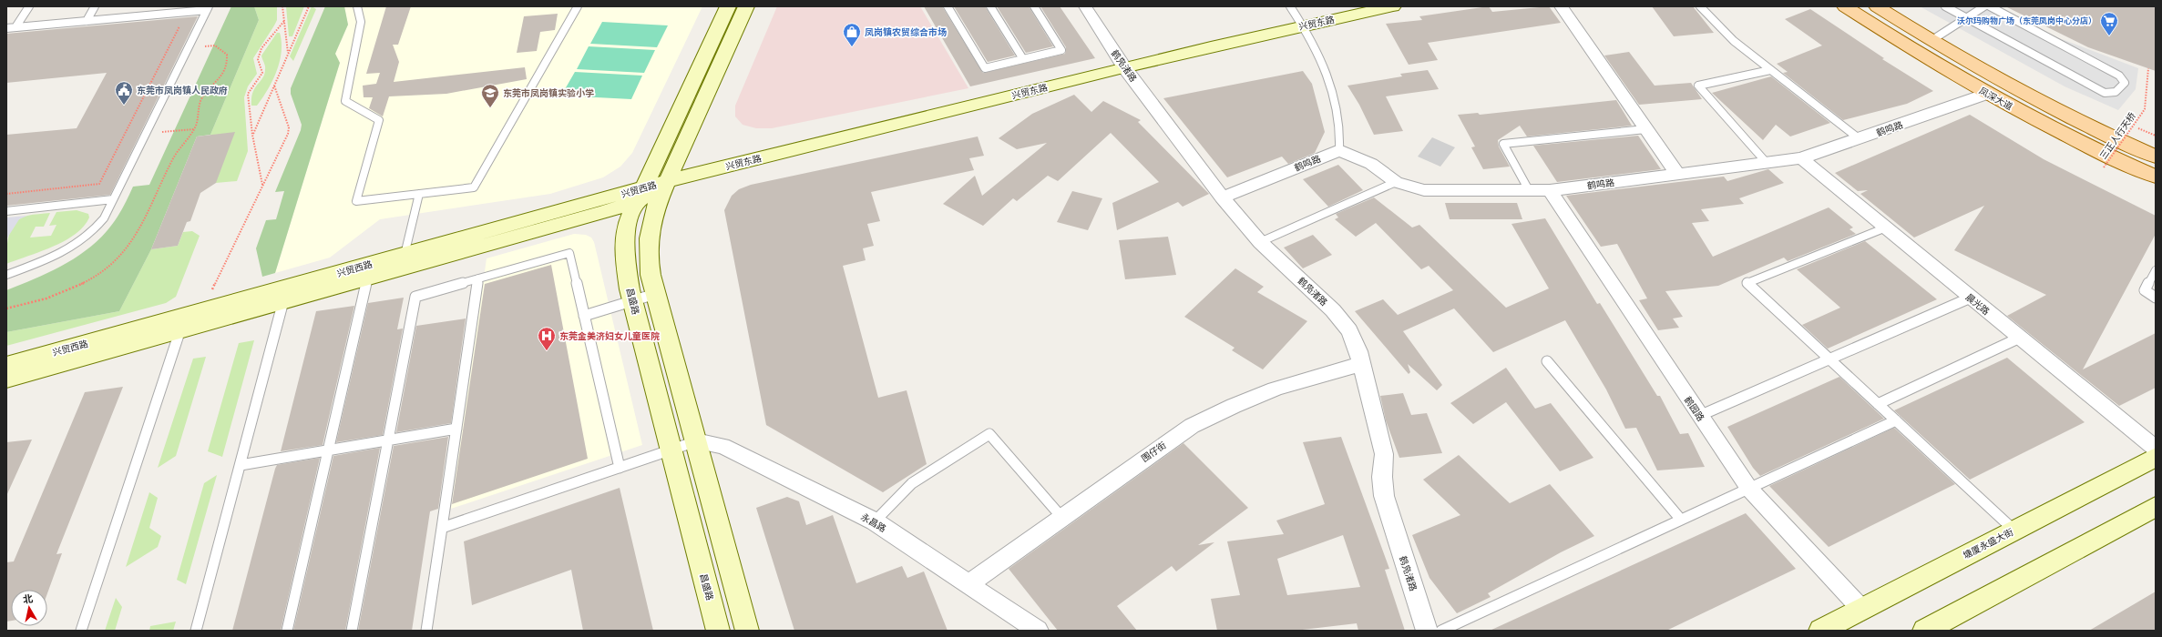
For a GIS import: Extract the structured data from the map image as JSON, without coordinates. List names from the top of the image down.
{
  "streets": {
    "main road": ["凤深大道"],
    "street": [
      "兴贸东路",
      "鹤凫渚路",
      "鹤鸣路",
      "兴贸西路",
      "昌盛路",
      "晨光路",
      "鹤园路",
      "围仔街",
      "永昌路",
      "塘厦永盛大街"
    ],
    "path": ["三正人行天桥"]
  },
  "crossings": [
    ["兴贸东路", "鹤凫渚路"],
    ["兴贸东路", "兴贸西路"],
    ["鹤凫渚路", "鹤鸣路"],
    ["鹤凫渚路", "围仔街"],
    ["凤深大道", "鹤鸣路"],
    ["鹤鸣路", "晨光路"],
    ["鹤鸣路", "鹤园路"],
    ["兴贸西路", "昌盛路"],
    ["鹤园路", "塘厦永盛大街"],
    ["围仔街", "永昌路"]
  ],
  "places": {
    "supermarket": ["沃尔玛购物广场（东莞凤岗中心分店）"],
    "shop": ["凤岗镇农贸综合市场"],
    "public building": ["东莞市凤岗镇人民政府"],
    "school or university": ["东莞市凤岗镇实验小学"],
    "hospital": ["东莞金美济妇女儿童医院"]
  },
  "north": "top"
}
